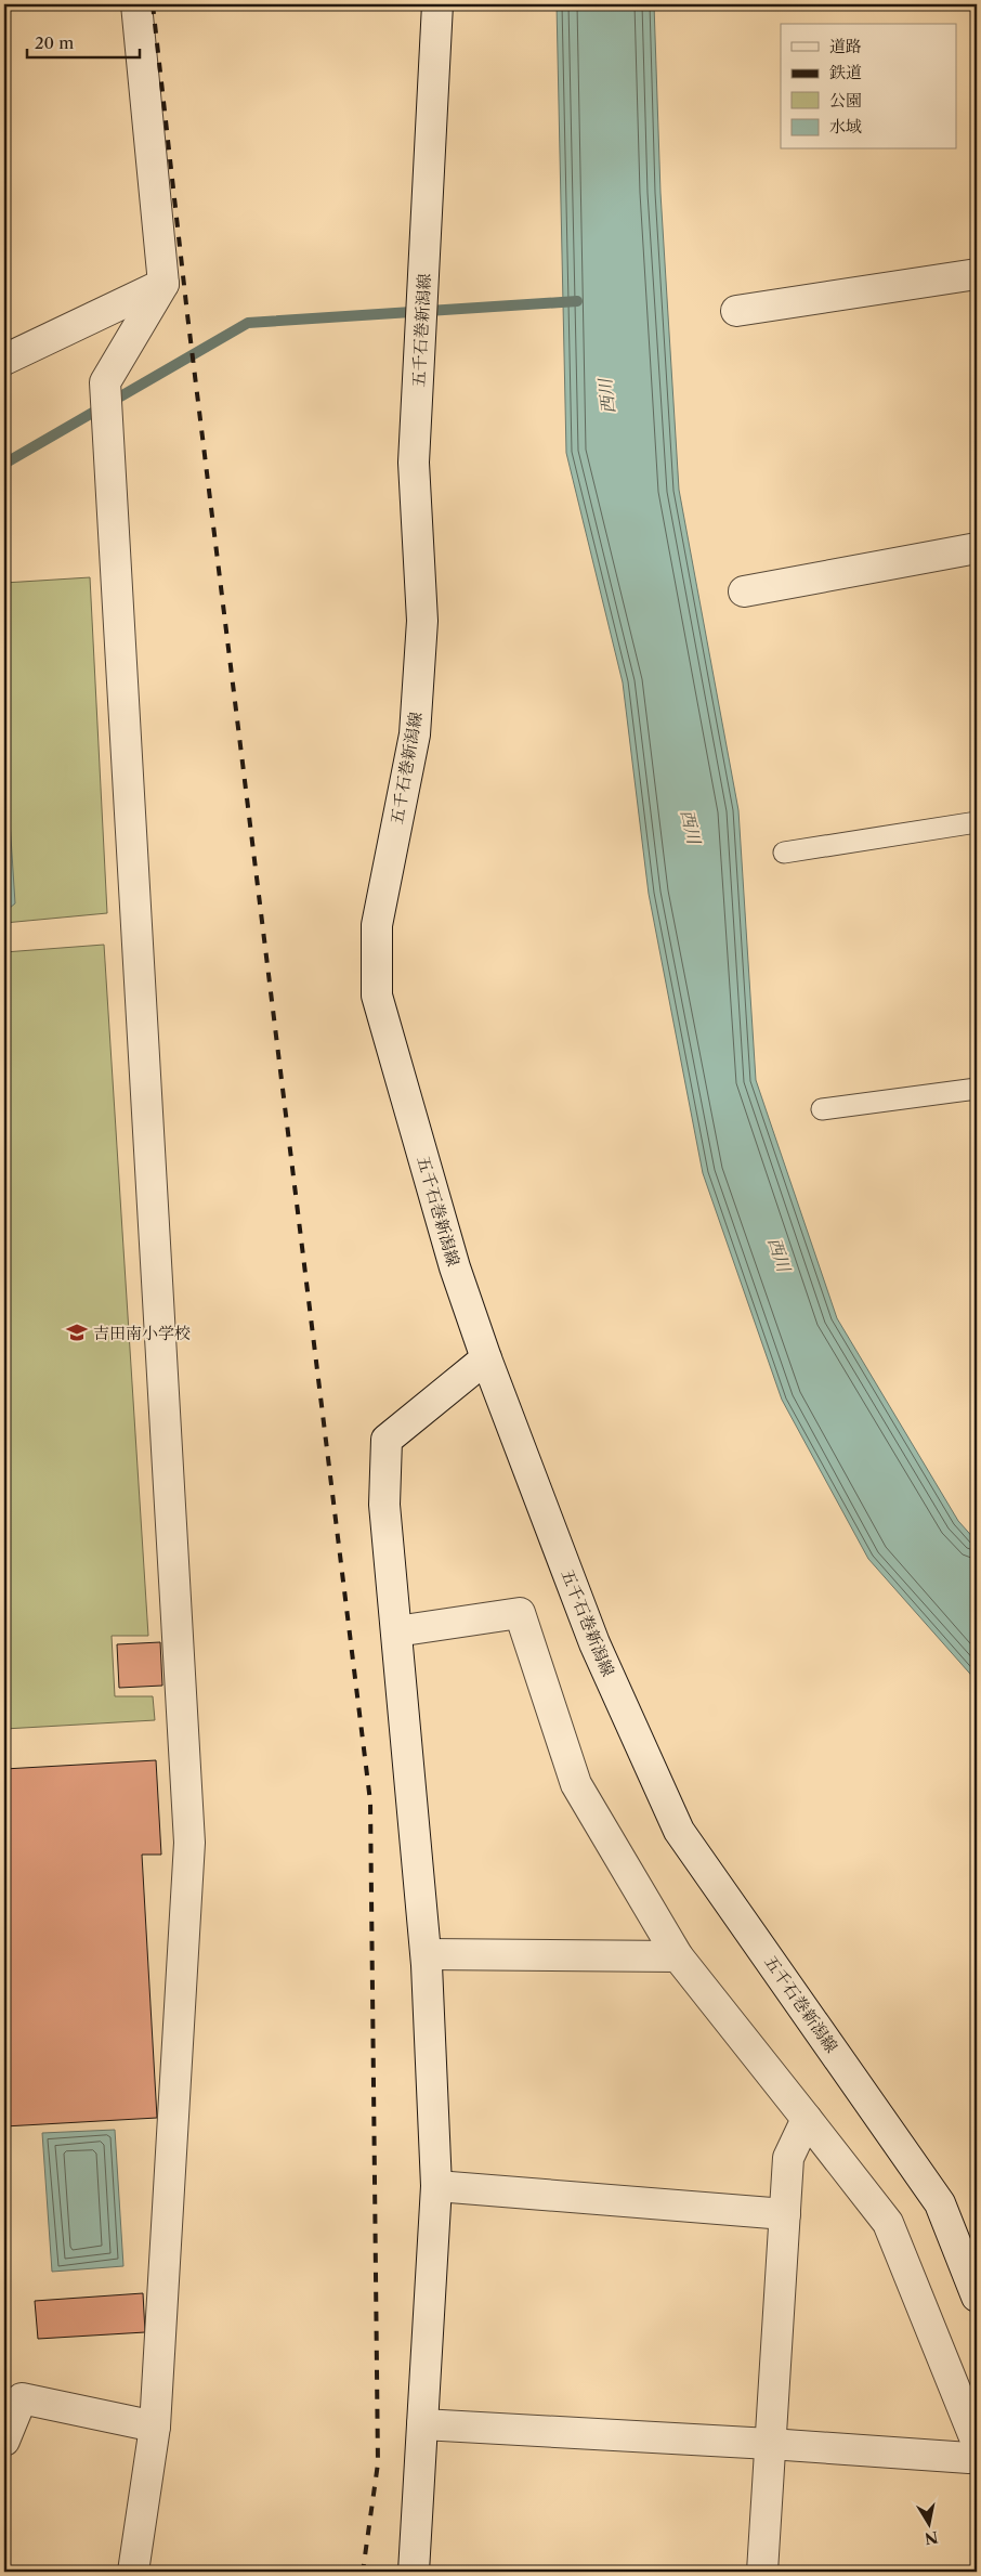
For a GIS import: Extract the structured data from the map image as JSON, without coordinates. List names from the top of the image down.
{
  "streets": {
    "street": ["五千石巻新潟線"]
  },
  "water": ["西川"],
  "places": {
    "school or university": ["吉田南小学校"]
  },
  "legend": [
    "道路",
    "鉄道",
    "公園",
    "水域"
  ],
  "scale_bar": "20 m",
  "north": "bottom"
}
